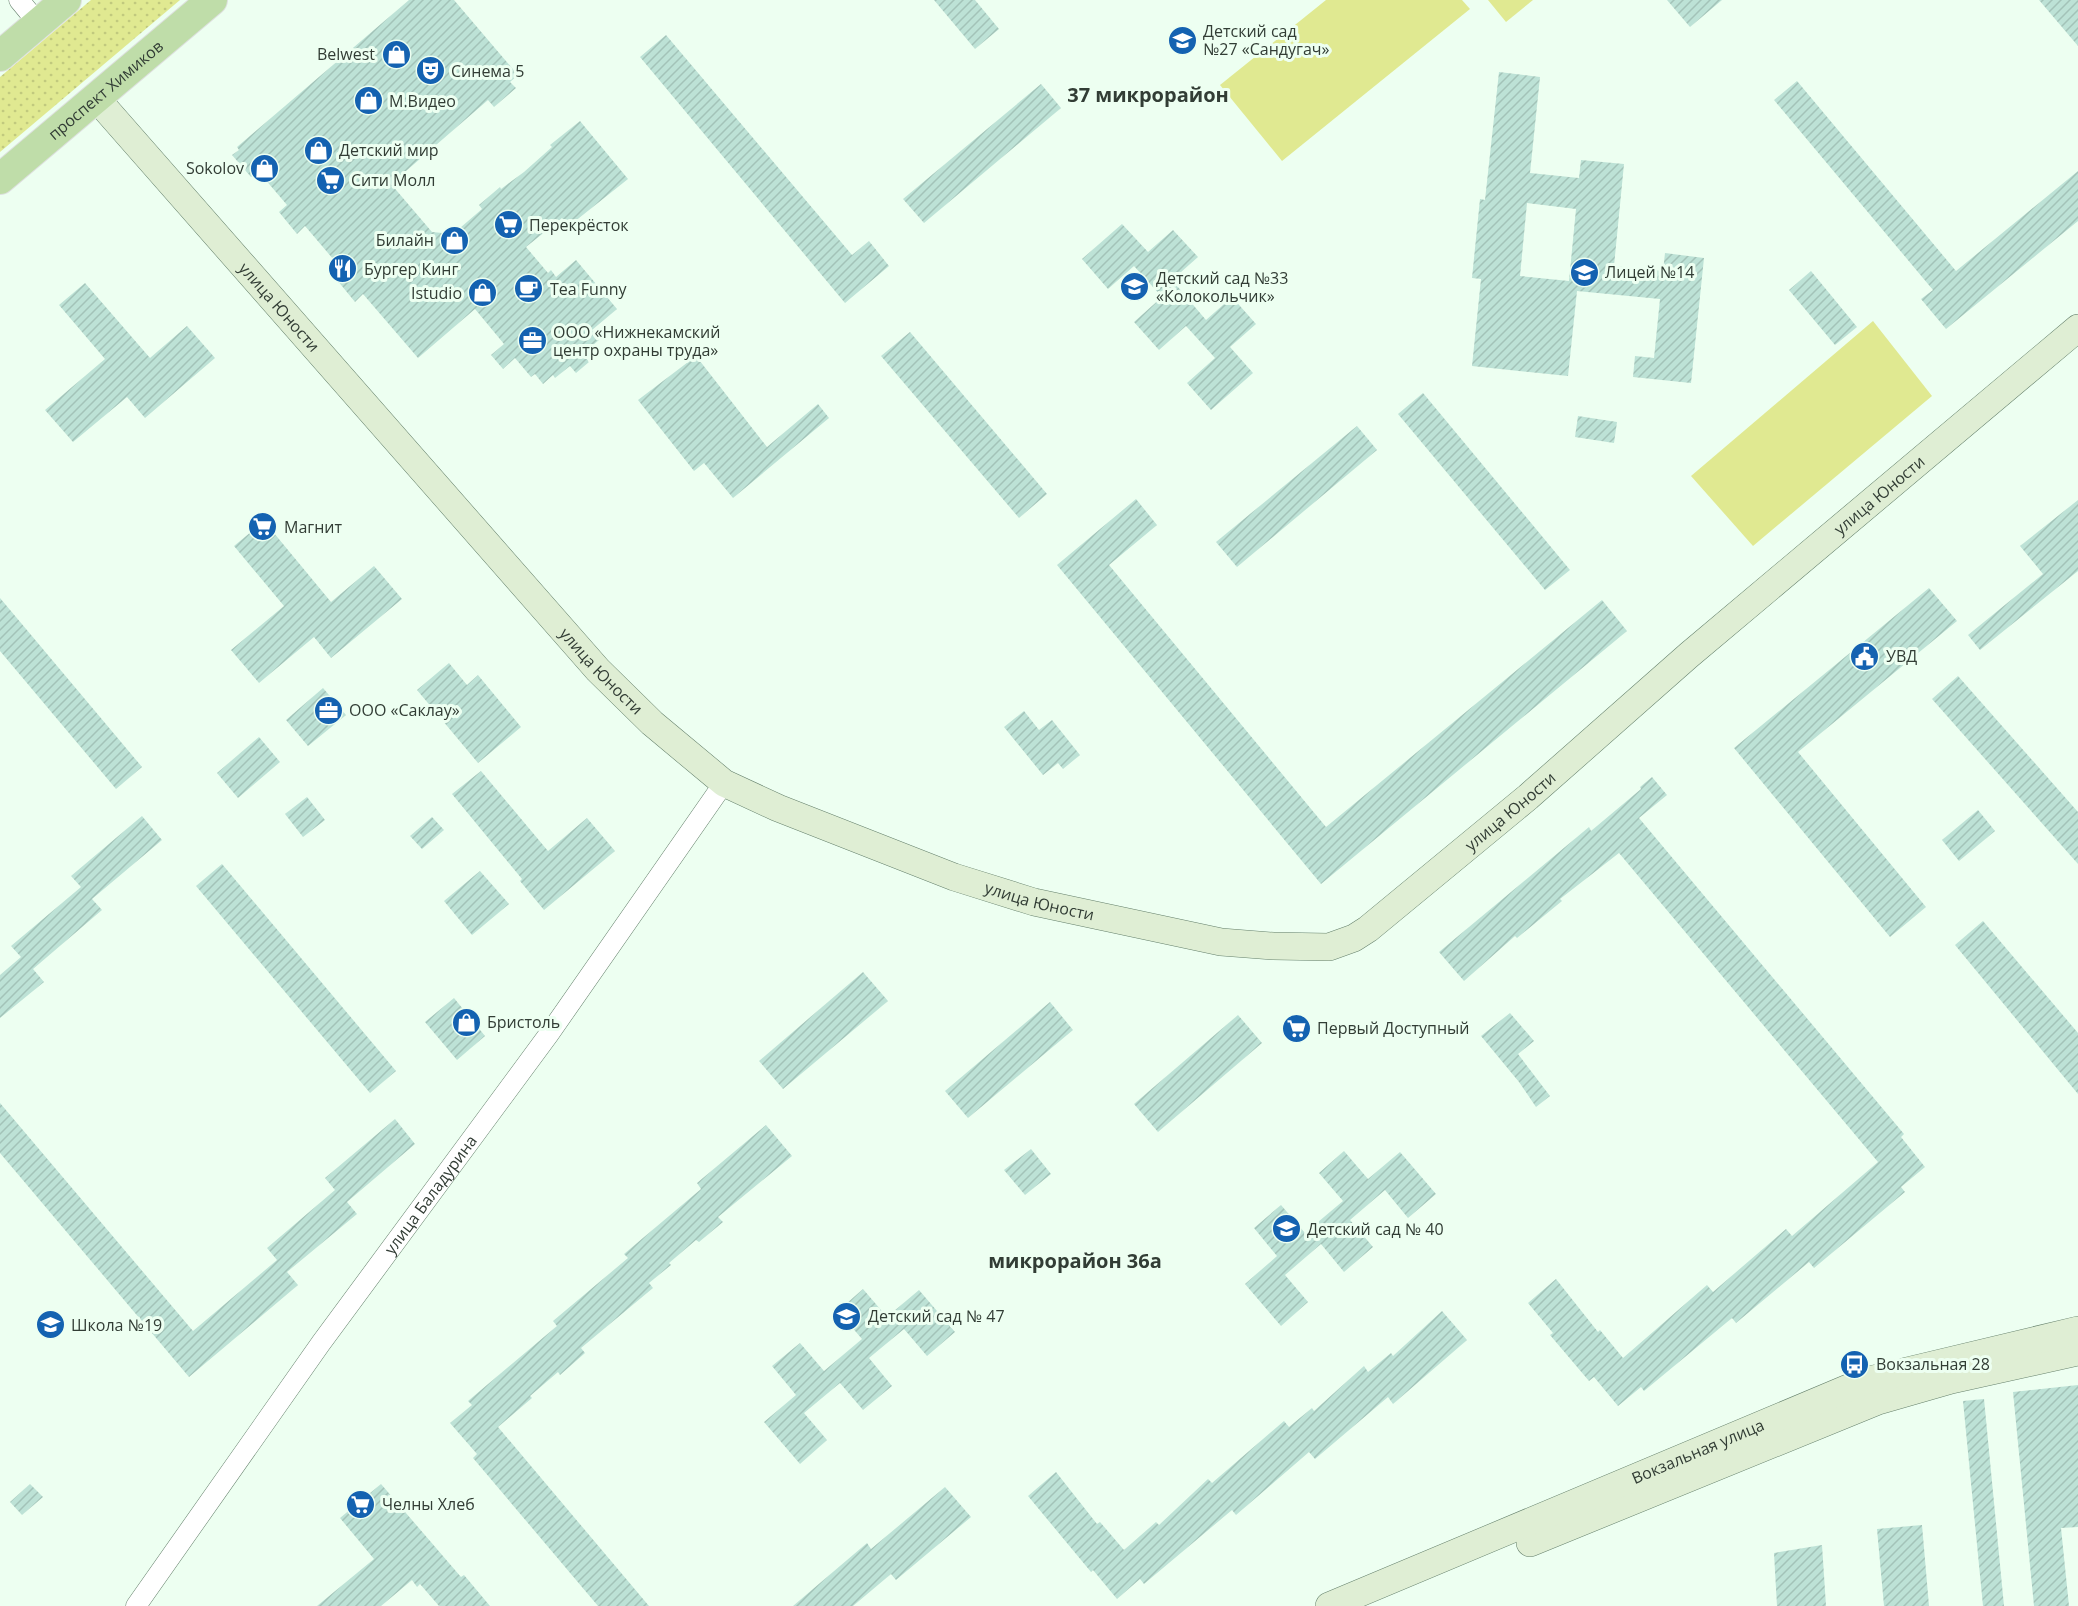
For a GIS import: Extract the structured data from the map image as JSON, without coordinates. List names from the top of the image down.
{
  "streets": {
    "main road": ["проспект Химиков"],
    "street": ["улица Юности", "улица Баладурина", "Вокзальная улица"]
  },
  "crossings": [
    ["проспект Химиков", "улица Юности"],
    ["улица Юности", "улица Баладурина"]
  ],
  "districts": ["37 микрорайон", "микрорайон 36а"],
  "places": {
    "school or university": [
      "Детский сад №27 «Сандугач»",
      "Лицей №14",
      "Детский сад №33 «Колокольчик»",
      "Детский сад № 40",
      "Детский сад № 47",
      "Школа №19"
    ],
    "shop": [
      "Belwest",
      "М.Видео",
      "Детский мир",
      "Sokolov",
      "Билайн",
      "Istudio",
      "Бристоль"
    ],
    "theatre": ["Синема 5"],
    "supermarket": [
      "Сити Молл",
      "Перекрёсток",
      "Магнит",
      "Первый Доступный",
      "Челны Хлеб"
    ],
    "restaurant": ["Бургер Кинг"],
    "cafe": ["Tea Funny"],
    "office": ["ООО «Нижнекамский центр охраны труда»", "ООО «Саклау»"],
    "public building": ["УВД"],
    "bus stop": ["Вокзальная 28"]
  }
}
